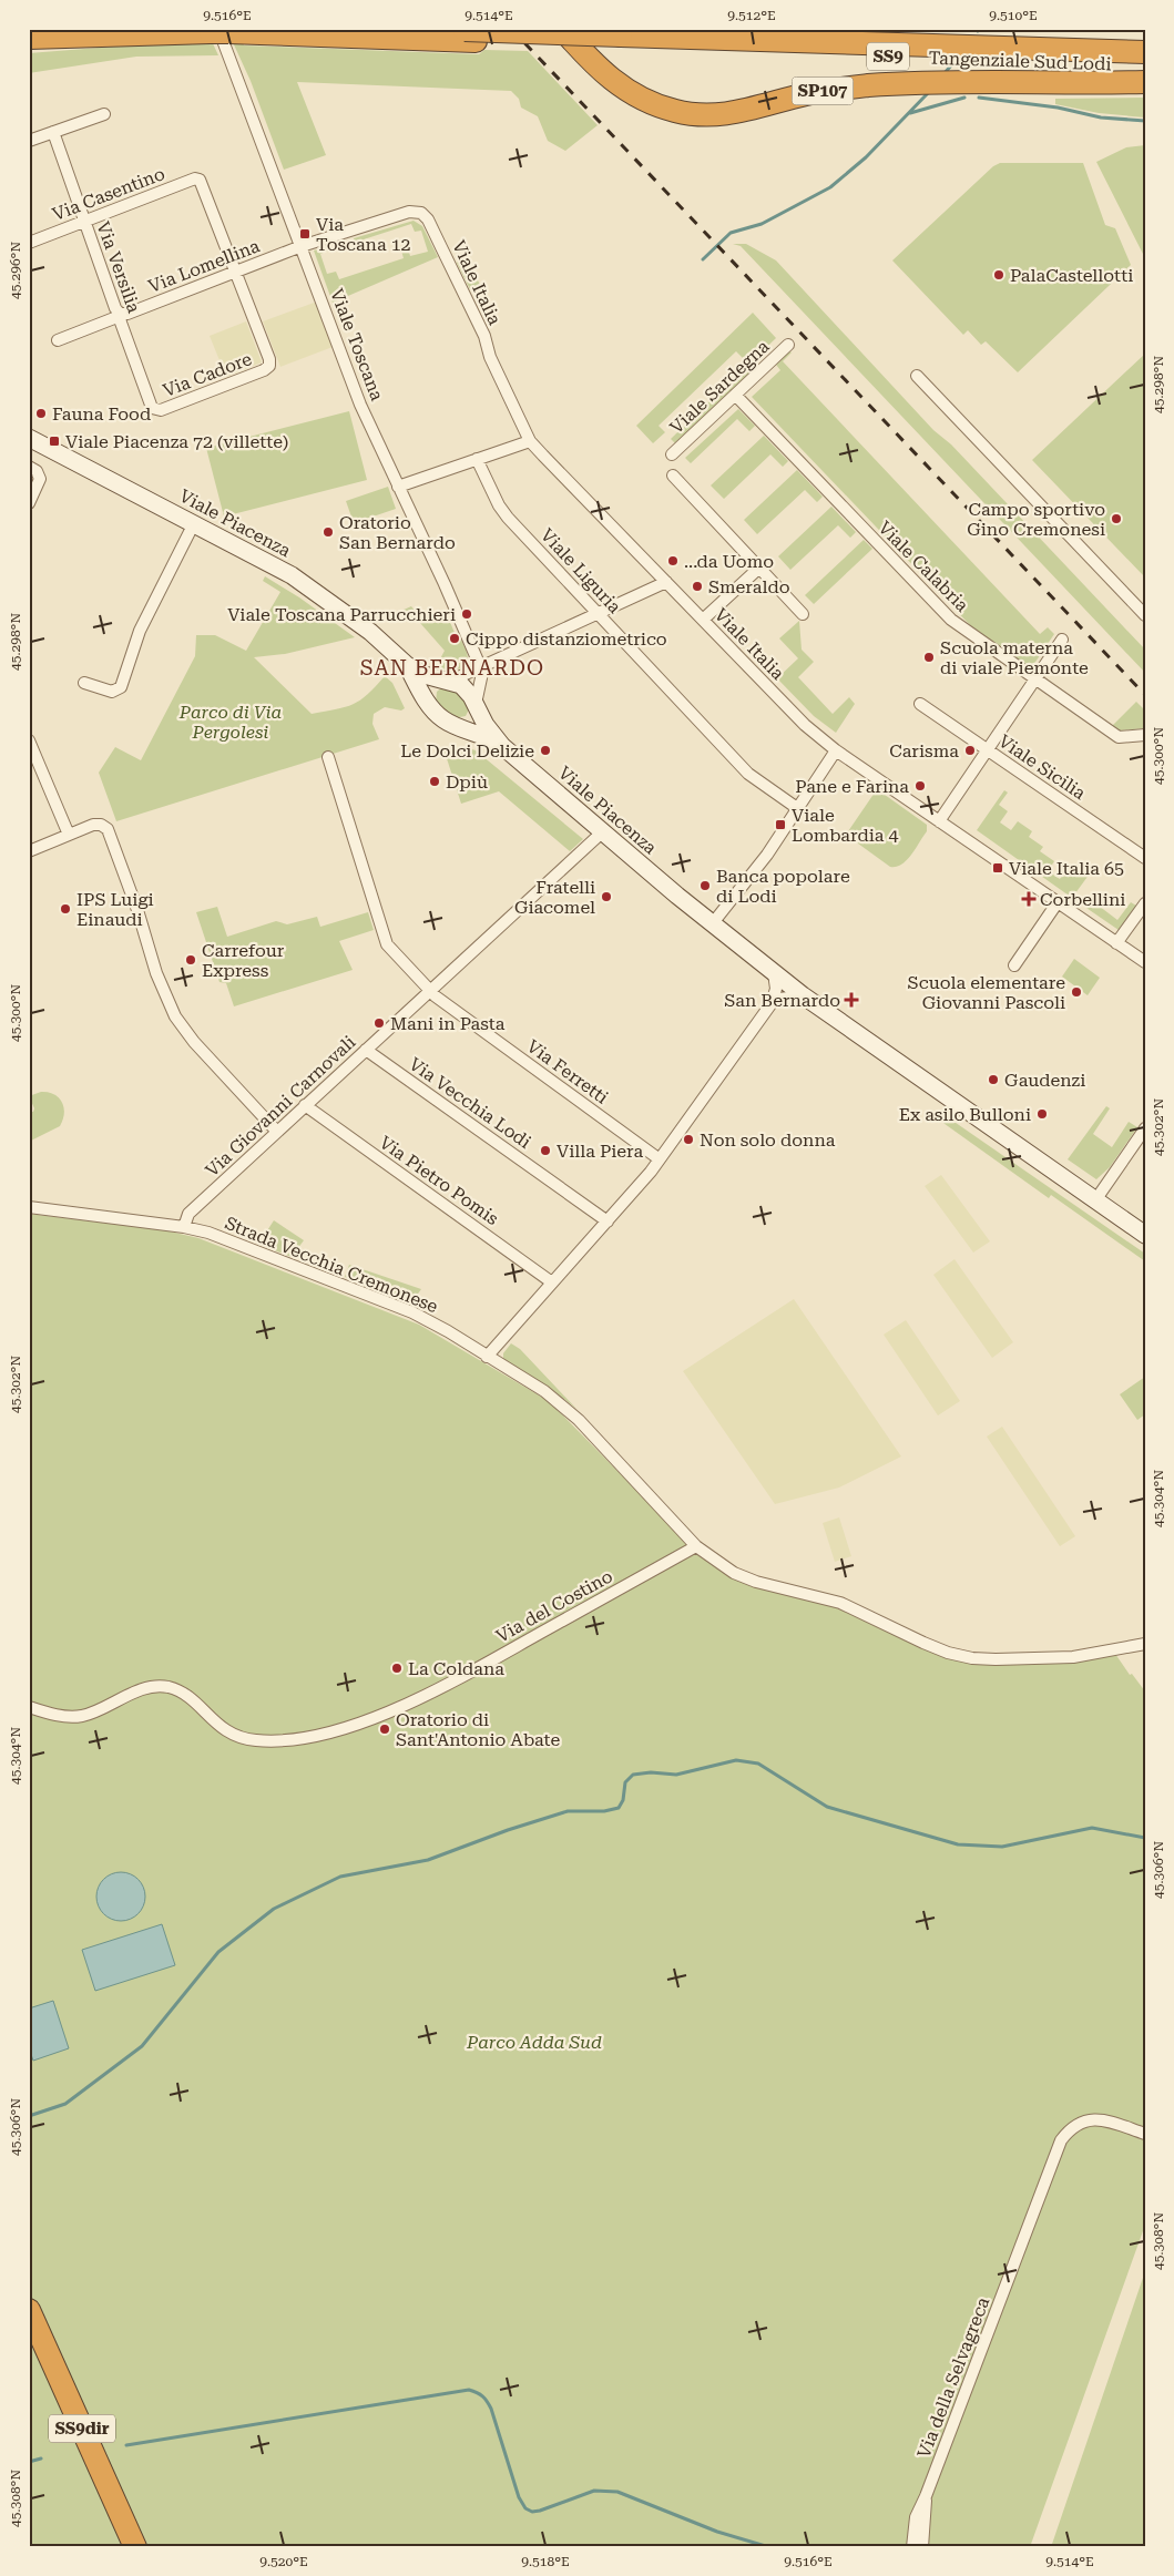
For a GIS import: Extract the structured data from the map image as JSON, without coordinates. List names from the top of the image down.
{
  "streets": {
    "highway": [
      "SS9",
      "Tangenziale Sud Lodi",
      "SP107",
      "SS9dir"
    ],
    "street": [
      "Via Casentino",
      "Via Lomellina",
      "Via Versilia",
      "Viale Italia",
      "Viale Toscana",
      "Via Cadore",
      "Viale Sardegna",
      "Viale Piacenza",
      "Viale Calabria",
      "Viale Liguria",
      "Viale Sicilia",
      "Via Ferretti",
      "Via Vecchia Lodi",
      "Via Giovanni Carnovali",
      "Via Pietro Pomis",
      "Strada Vecchia Cremonese",
      "Via del Costino",
      "Via della Selvagreca"
    ]
  },
  "crossings": [
    ["Tangenziale Sud Lodi", "Viale Toscana"],
    ["Via Casentino", "Via Lomellina"],
    ["Via Casentino", "Via Versilia"],
    ["Via Casentino", "Via Cadore"],
    ["Via Lomellina", "Via Versilia"],
    ["Via Lomellina", "Viale Italia"],
    ["Via Lomellina", "Viale Toscana"],
    ["Via Lomellina", "Via Cadore"],
    ["Via Versilia", "Via Cadore"],
    ["Viale Italia", "Viale Toscana"],
    ["Viale Sardegna", "Viale Calabria"],
    ["Viale Piacenza", "Via Giovanni Carnovali"],
    ["Via Ferretti", "Via Giovanni Carnovali"],
    ["Via Vecchia Lodi", "Via Giovanni Carnovali"],
    ["Via Giovanni Carnovali", "Via Pietro Pomis"],
    ["Via Giovanni Carnovali", "Strada Vecchia Cremonese"],
    ["Strada Vecchia Cremonese", "Via del Costino"]
  ],
  "districts": ["SAN BERNARDO"],
  "parks": ["Parco di Via Pergolesi", "Parco Adda Sud"],
  "places": {
    "transit": [
      "Via Toscana 12",
      "Viale Piacenza 72 (villette)",
      "Viale Lombardia 4",
      "Viale Italia 65"
    ],
    "other": [
      "PalaCastellotti",
      "Fauna Food",
      "Campo sportivo Gino Cremonesi",
      "Oratorio San Bernardo",
      "...da Uomo",
      "Smeraldo",
      "Viale Toscana Parrucchieri",
      "Cippo distanziometrico",
      "Scuola materna di viale Piemonte",
      "Le Dolci Delizie",
      "Carisma",
      "Dpiù",
      "Pane e Farina",
      "Banca popolare di Lodi",
      "Fratelli Giacomel",
      "IPS Luigi Einaudi",
      "Carrefour Express",
      "Scuola elementare Giovanni Pascoli",
      "Mani in Pasta",
      "Gaudenzi",
      "Ex asilo Bulloni",
      "Non solo donna",
      "Villa Piera",
      "La Coldana",
      "Oratorio di Sant'Antonio Abate"
    ],
    "health": ["Corbellini", "San Bernardo"]
  },
  "coordinates": [
    "9.516°E",
    "9.514°E",
    "9.512°E",
    "9.510°E",
    "45.296°N",
    "45.298°N",
    "45.300°N",
    "45.302°N",
    "45.304°N",
    "45.306°N",
    "45.308°N",
    "9.520°E",
    "9.518°E"
  ]
}
